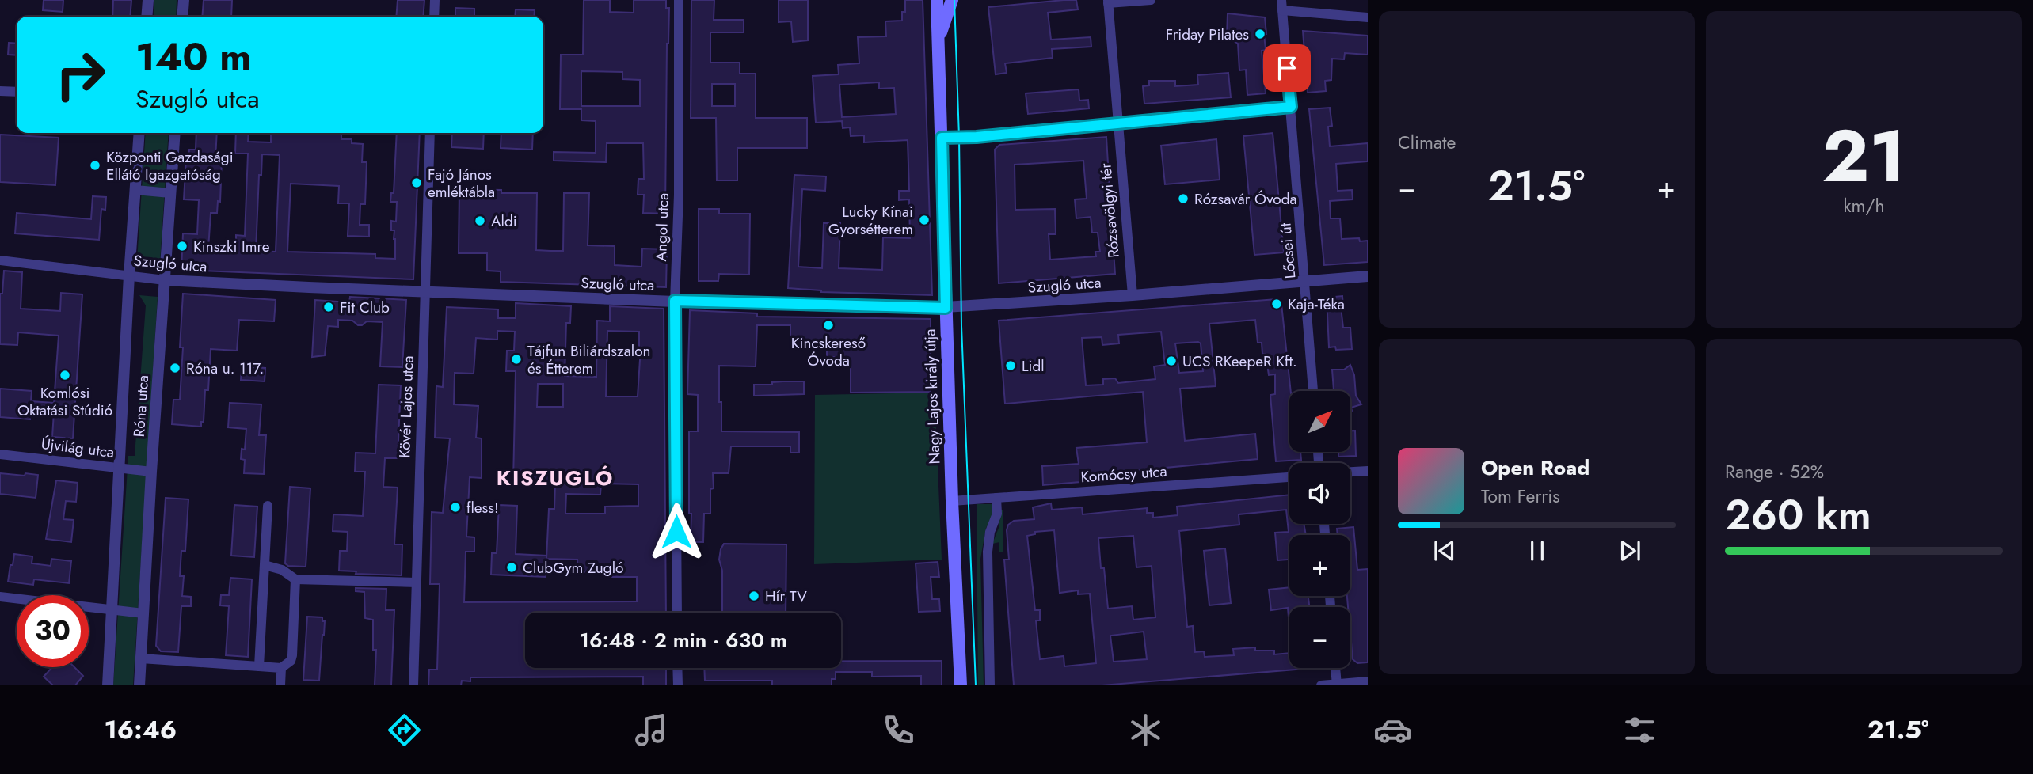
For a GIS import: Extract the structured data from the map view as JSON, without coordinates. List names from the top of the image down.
{
  "streets": {
    "main road": ["Nagy Lajos király útja"],
    "street": [
      "Rózsavölgyi tér",
      "Angol utca",
      "Lőcsei út",
      "Szugló utca",
      "Róna utca",
      "Kövér Lajos utca",
      "Újvilág utca",
      "Komócsy utca"
    ]
  },
  "crossings": [
    ["Rózsavölgyi tér", "Szugló utca"],
    ["Angol utca", "Szugló utca"],
    ["Lőcsei út", "Szugló utca"],
    ["Szugló utca", "Nagy Lajos király útja"],
    ["Szugló utca", "Róna utca"],
    ["Szugló utca", "Kövér Lajos utca"],
    ["Nagy Lajos király útja", "Komócsy utca"],
    ["Róna utca", "Újvilág utca"]
  ],
  "districts": ["KISZUGLÓ"],
  "places": [
    "Friday Pilates",
    "Központi Gazdasági Ellátó Igazgatóság",
    "Fajó János emléktábla",
    "Rózsavár Óvoda",
    "Lucky Kínai Gyorsétterem",
    "Aldi",
    "Kinszki Imre",
    "Kaja-Téka",
    "Fit Club",
    "Kincskereső Óvoda",
    "Tájfun Biliárdszalon és Étterem",
    "UCS RKeepeR Kft.",
    "Lidl",
    "Róna u. 117.",
    "Komlósi Oktatási Stúdió",
    "fless!",
    "ClubGym Zugló",
    "Hír TV"
  ],
  "north": "top right",
  "page": {
    "tile": [
      "Climate",
      ["21", "km/h"],
      ["Range · 52%", "260 km"]
    ],
    "turn": ["140 m", "Szugló utca"],
    "heat": ["−", "21.5°", "+"],
    "map_buttons": ["+", "−"],
    "song": ["Open Road", "Tom Ferris"],
    "limit": "30",
    "trip": "16:48 · 2 min · 630 m",
    "tabs": ["16:46", "21.5°"]
  }
}
